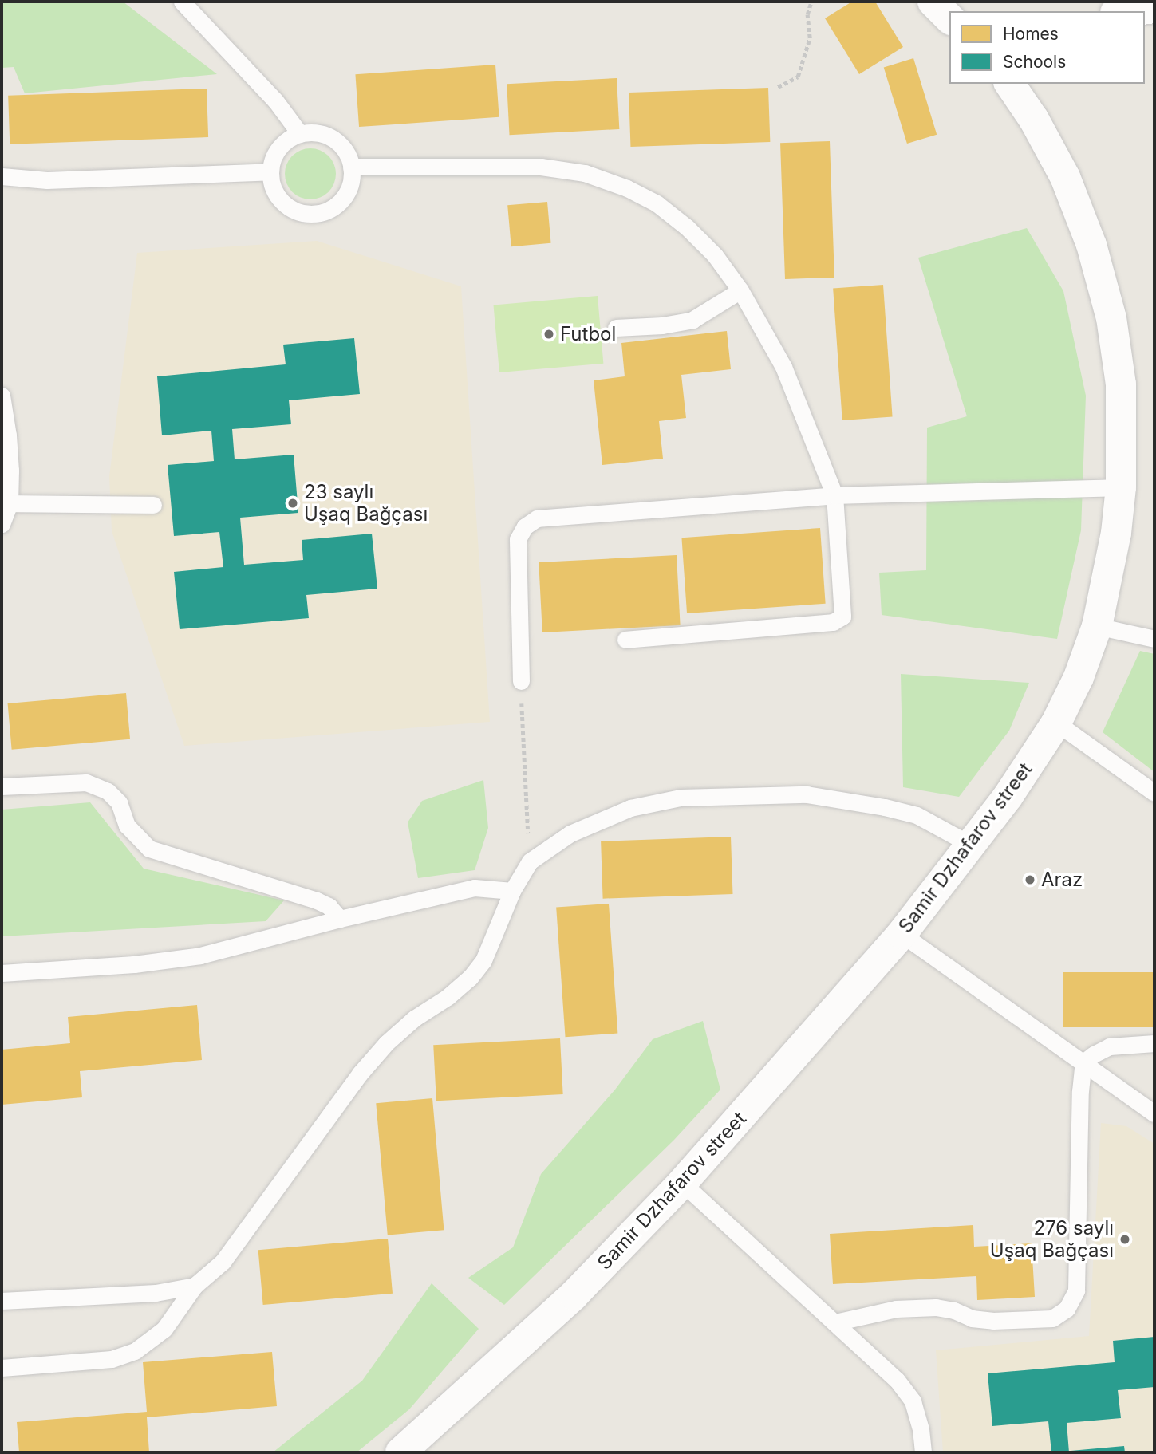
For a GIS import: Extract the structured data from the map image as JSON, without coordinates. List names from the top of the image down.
{
  "streets": {
    "street": ["Samir Dzhafarov street"]
  },
  "places": [
    "Futbol",
    "23 saylı Uşaq Bağçası",
    "Araz",
    "276 saylı Uşaq Bağçası"
  ],
  "legend": ["Homes", "Schools"]
}
